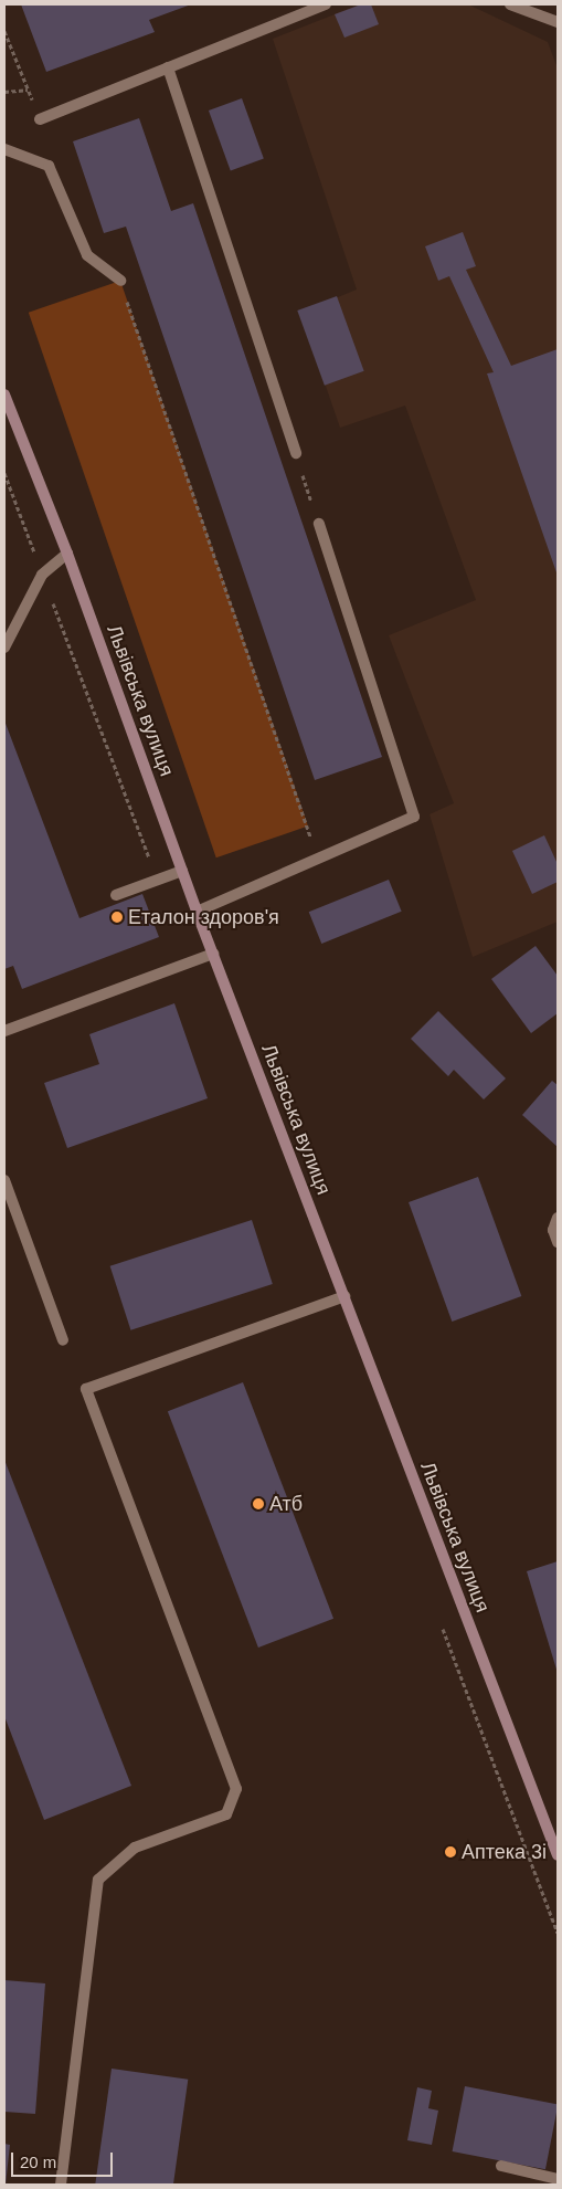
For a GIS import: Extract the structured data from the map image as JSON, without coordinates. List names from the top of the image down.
{
  "streets": {
    "main road": ["Львівська вулиця"]
  },
  "places": ["Еталон здоров'я", "Атб", "Аптека 3і"],
  "scale_bar": "20 m"
}
